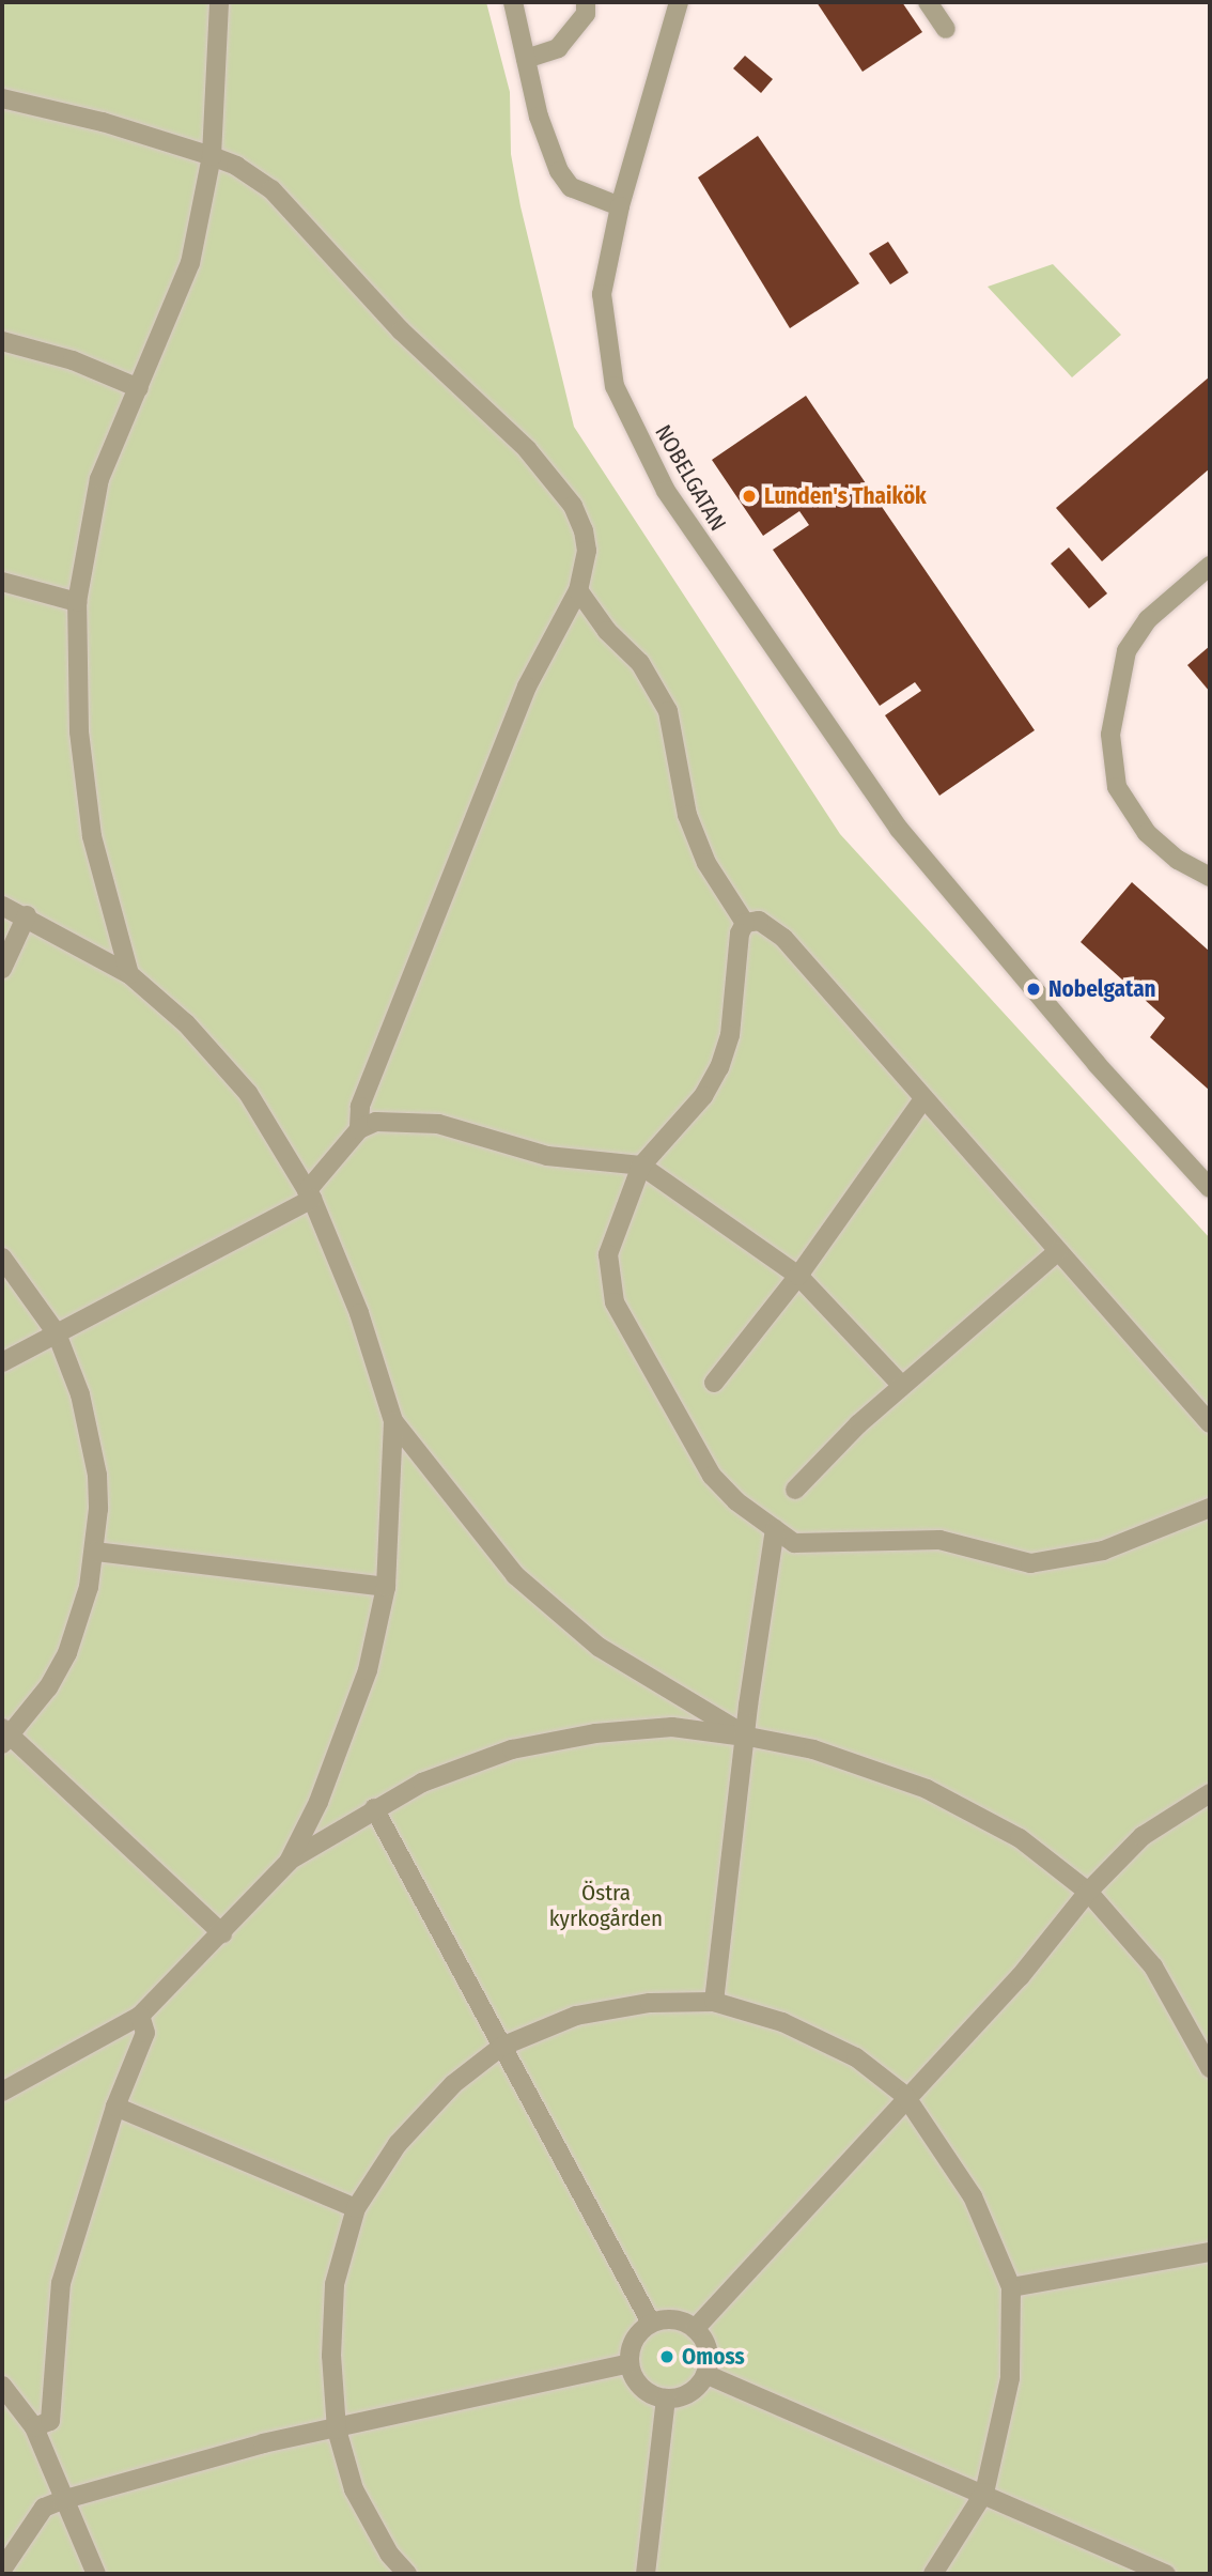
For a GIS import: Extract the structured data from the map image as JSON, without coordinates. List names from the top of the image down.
{
  "streets": {
    "street": ["NOBELGATAN"]
  },
  "parks": ["Östra kyrkogården"],
  "places": ["Lunden's Thaikök", "Nobelgatan", "Omoss"]
}
